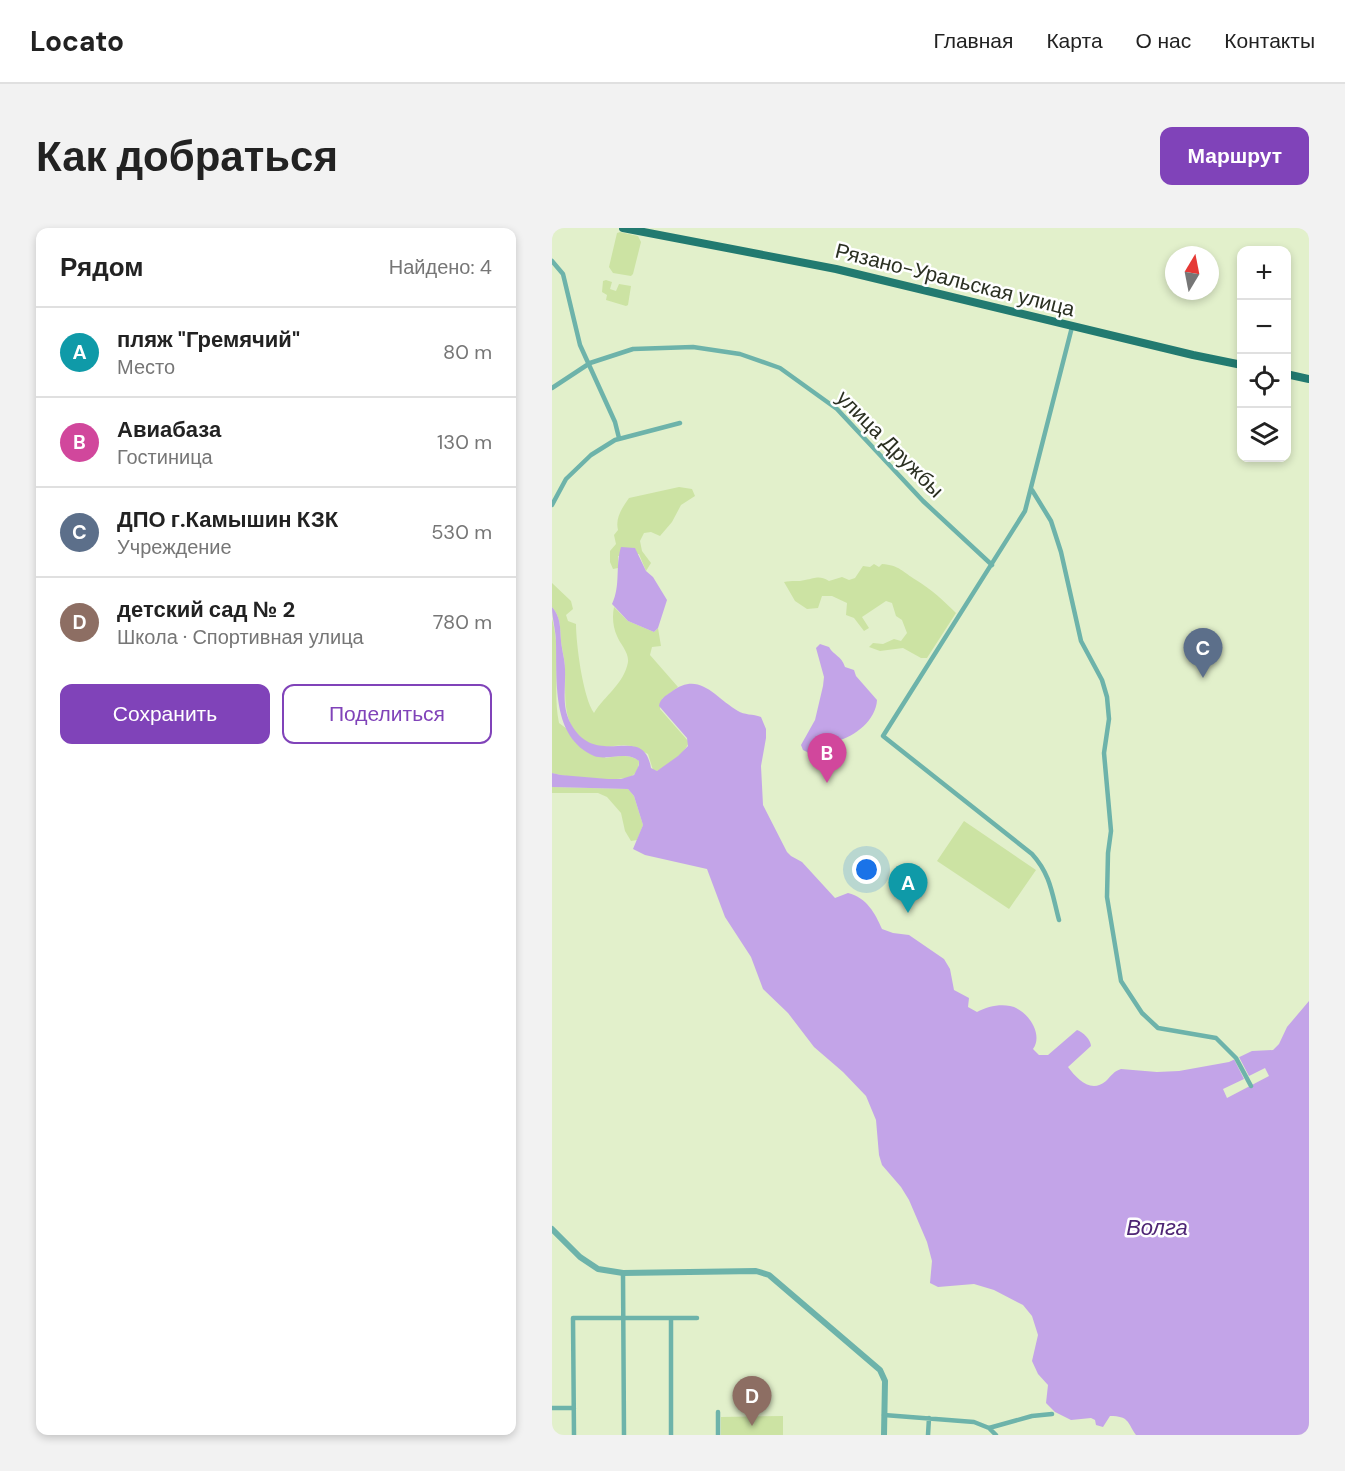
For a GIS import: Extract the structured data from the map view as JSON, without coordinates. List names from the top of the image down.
{
  "streets": {
    "main road": ["Рязано-Уральская улица"],
    "street": ["улица Дружбы"]
  },
  "water": ["Волга"],
  "north": "top",
  "page": {
    "header": "Locato",
    "nav": [
      "Главная",
      "Карта",
      "О нас",
      "Контакты"
    ],
    "buttons": [
      "Маршрут",
      ["Сохранить", "Поделиться"]
    ],
    "title": "Как добраться",
    "heading": ["Рядом", "Найдено: 4"],
    "map_buttons": ["+", "−"],
    "list": [
      {
        "mark": "A",
        "name": "пляж \"Гремячий\"",
        "note": "Место",
        "value": "80 m"
      },
      {
        "mark": "B",
        "name": "Авиабаза",
        "note": "Гостиница",
        "value": "130 m"
      },
      {
        "mark": "C",
        "name": "ДПО г.Камышин КЗК",
        "note": "Учреждение",
        "value": "530 m"
      },
      {
        "mark": "D",
        "name": "детский сад № 2",
        "note": "Школа · Спортивная улица",
        "value": "780 m"
      }
    ],
    "pins": [
      "C",
      "B",
      "A",
      "D"
    ]
  }
}
